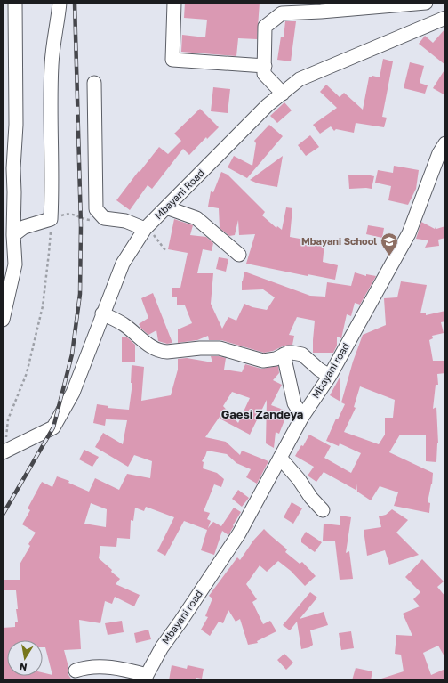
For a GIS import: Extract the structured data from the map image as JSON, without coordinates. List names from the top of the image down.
{
  "streets": {
    "street": ["Mbayani Road", "Mbayani road"]
  },
  "districts": ["Gaesi Zandeya"],
  "places": {
    "school or university": ["Mbayani School"]
  },
  "north": "bottom"
}
